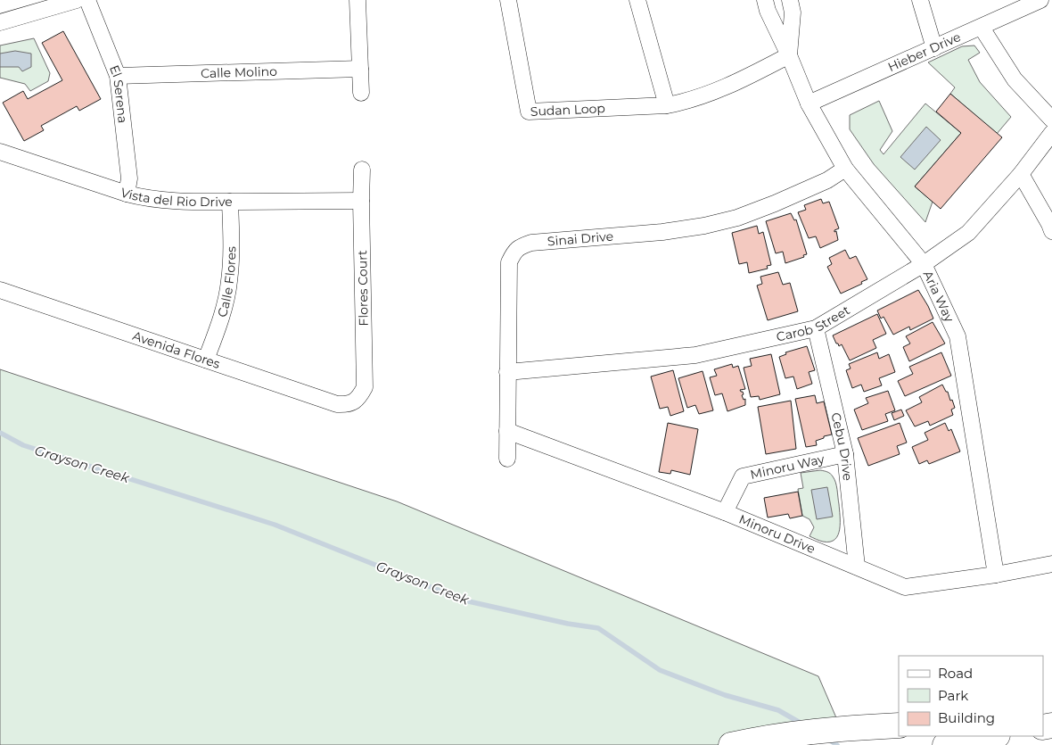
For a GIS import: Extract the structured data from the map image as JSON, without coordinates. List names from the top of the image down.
{
  "streets": {
    "street": [
      "Hieber Drive",
      "Calle Molino",
      "El Serena",
      "Sudan Loop",
      "Vista del Rio Drive",
      "Sinai Drive",
      "Calle Flores",
      "Flores Court",
      "Aria Way",
      "Carob Street",
      "Avenida Flores",
      "Cebu Drive",
      "Minoru Way",
      "Minoru Drive"
    ]
  },
  "crossings": [
    ["Hieber Drive", "Aria Way"],
    ["Calle Molino", "El Serena"],
    ["El Serena", "Vista del Rio Drive"],
    ["Sudan Loop", "Aria Way"],
    ["Vista del Rio Drive", "Calle Flores"],
    ["Vista del Rio Drive", "Flores Court"],
    ["Sinai Drive", "Aria Way"],
    ["Sinai Drive", "Carob Street"],
    ["Sinai Drive", "Minoru Drive"],
    ["Calle Flores", "Avenida Flores"],
    ["Flores Court", "Avenida Flores"],
    ["Aria Way", "Carob Street"],
    ["Aria Way", "Minoru Drive"],
    ["Carob Street", "Cebu Drive"],
    ["Cebu Drive", "Minoru Way"],
    ["Cebu Drive", "Minoru Drive"],
    ["Minoru Way", "Minoru Drive"]
  ],
  "water": ["Grayson Creek"],
  "legend": ["Road", "Park", "Building"]
}
